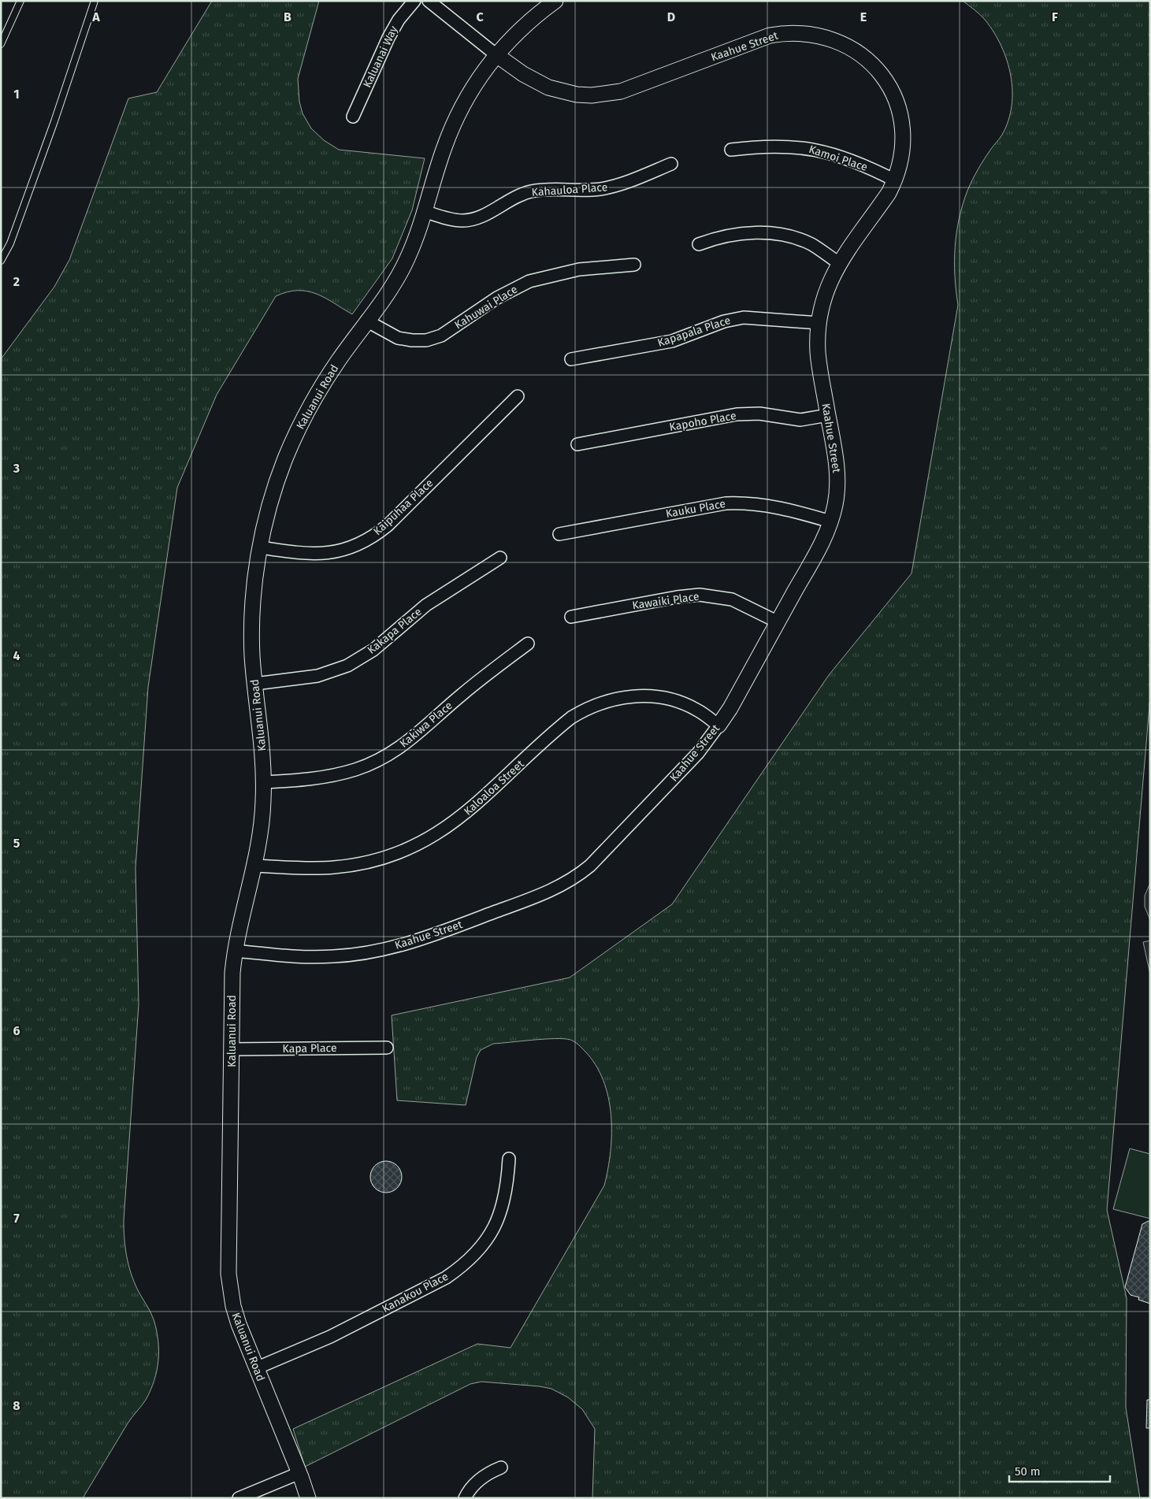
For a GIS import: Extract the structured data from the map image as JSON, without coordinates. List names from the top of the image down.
{
  "streets": {
    "street": [
      "Kaahue Street",
      "Kaluanai Way",
      "Kamoi Place",
      "Kahauloa Place",
      "Kahuwai Place",
      "Kapapala Place",
      "Kaluanui Road",
      "Kapoho Place",
      "Kaipuhaa Place",
      "Kauku Place",
      "Kawaiki Place",
      "Kakapa Place",
      "Kakiwa Place",
      "Kaloaloa Street",
      "Kapa Place",
      "Kanakou Place"
    ]
  },
  "crossings": [
    ["Kaahue Street", "Kamoi Place"],
    ["Kaahue Street", "Kapapala Place"],
    ["Kaahue Street", "Kaluanui Road"],
    ["Kaahue Street", "Kapoho Place"],
    ["Kaahue Street", "Kauku Place"],
    ["Kaahue Street", "Kawaiki Place"],
    ["Kaahue Street", "Kaloaloa Street"],
    ["Kahauloa Place", "Kaluanui Road"],
    ["Kahuwai Place", "Kaluanui Road"],
    ["Kaluanui Road", "Kaipuhaa Place"],
    ["Kaluanui Road", "Kakapa Place"],
    ["Kaluanui Road", "Kakiwa Place"],
    ["Kaluanui Road", "Kaloaloa Street"],
    ["Kaluanui Road", "Kapa Place"],
    ["Kaluanui Road", "Kanakou Place"]
  ],
  "scale_bar": "50 m",
  "grid": {
    "columns": [
      "A",
      "B",
      "C",
      "D",
      "E",
      "F"
    ],
    "rows": [
      "1",
      "2",
      "3",
      "4",
      "5",
      "6",
      "7",
      "8"
    ]
  }
}
